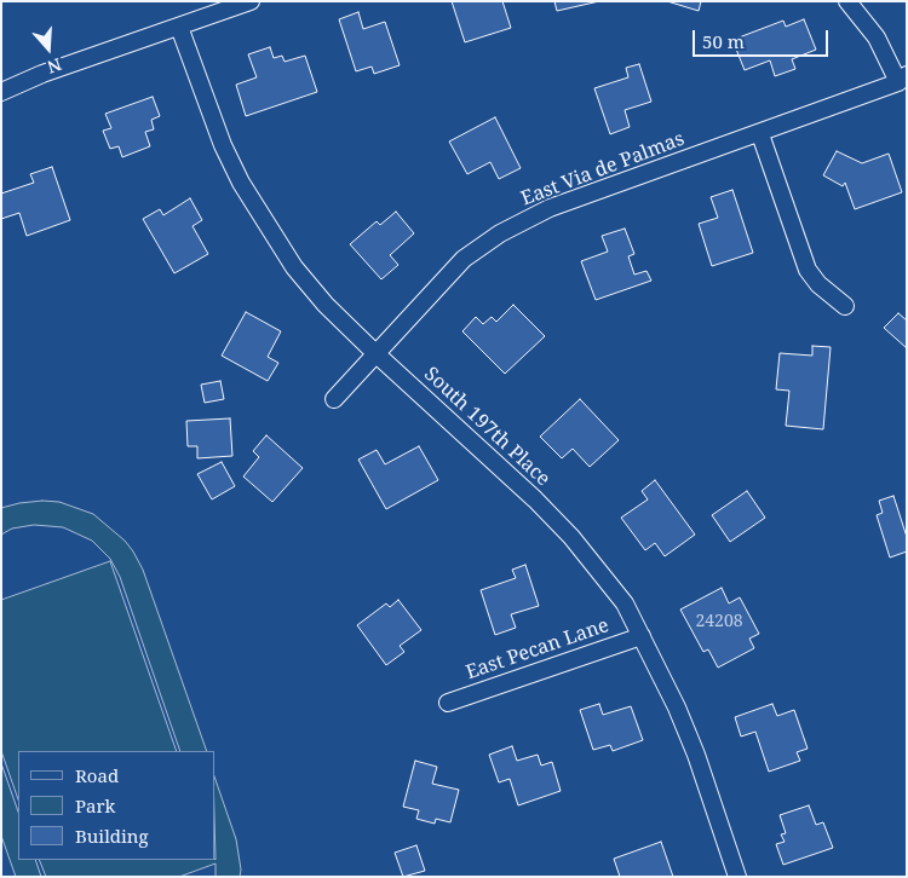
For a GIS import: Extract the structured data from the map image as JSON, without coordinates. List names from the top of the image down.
{
  "streets": {
    "street": ["East Via de Palmas", "South 197th Place", "East Pecan Lane"]
  },
  "crossings": [
    ["East Via de Palmas", "South 197th Place"],
    ["South 197th Place", "East Pecan Lane"]
  ],
  "house_numbers": ["24208"],
  "legend": ["Road", "Park", "Building"],
  "scale_bar": "50 m",
  "north": "bottom"
}
